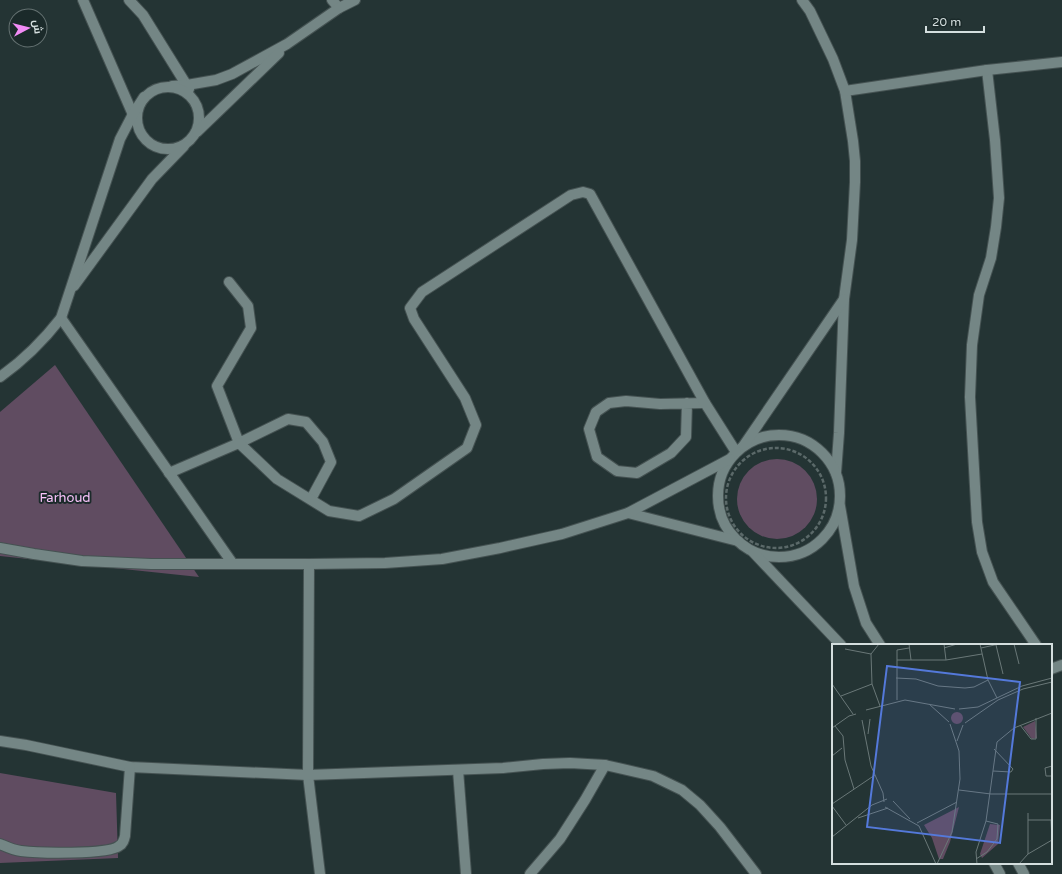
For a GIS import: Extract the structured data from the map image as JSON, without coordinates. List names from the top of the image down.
{
  "parks": ["Farhoud"],
  "scale_bar": "20 m",
  "north": "right"
}
